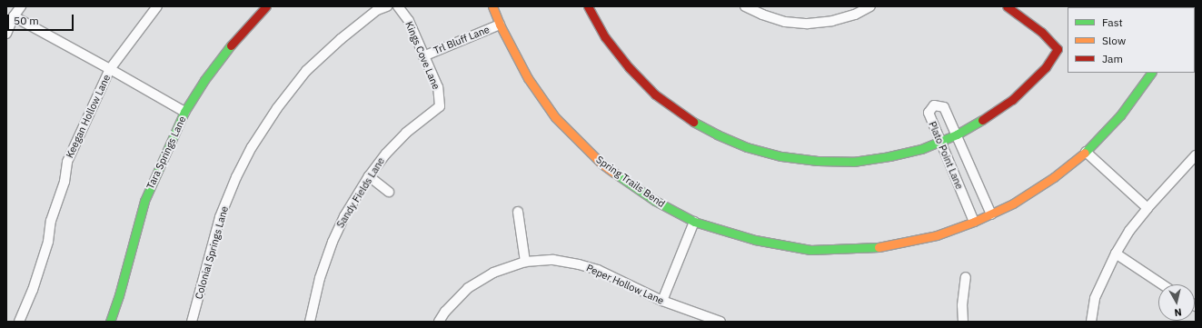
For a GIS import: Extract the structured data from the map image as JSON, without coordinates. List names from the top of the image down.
{
  "streets": {
    "street": [
      "Trl Bluff Lane",
      "Kings Cove Lane",
      "Keegan Hollow Lane",
      "Tara Springs Lane",
      "Plato Point Lane",
      "Spring Trails Bend",
      "Sandy Fields Lane",
      "Colonial Springs Lane",
      "Peper Hollow Lane"
    ]
  },
  "crossings": [
    ["Trl Bluff Lane", "Kings Cove Lane"],
    ["Trl Bluff Lane", "Spring Trails Bend"],
    ["Kings Cove Lane", "Sandy Fields Lane"],
    ["Plato Point Lane", "Spring Trails Bend"]
  ],
  "legend": ["Fast", "Slow", "Jam"],
  "scale_bar": "50 m",
  "north": "bottom"
}
